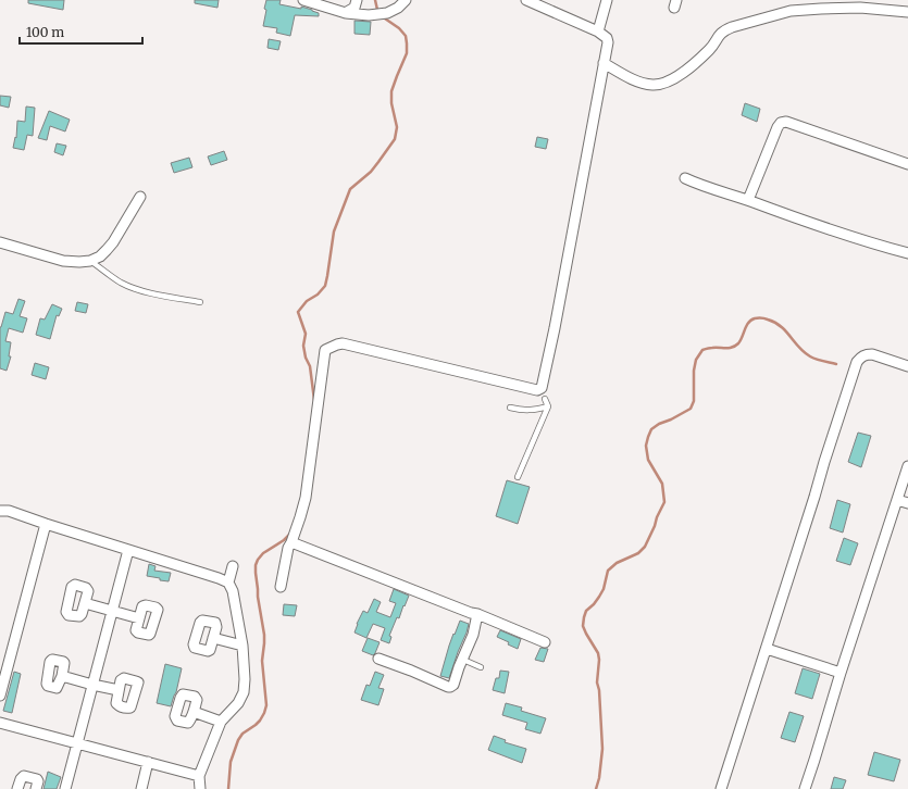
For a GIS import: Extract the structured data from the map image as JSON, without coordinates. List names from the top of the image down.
{
  "scale_bar": "100 m"
}
